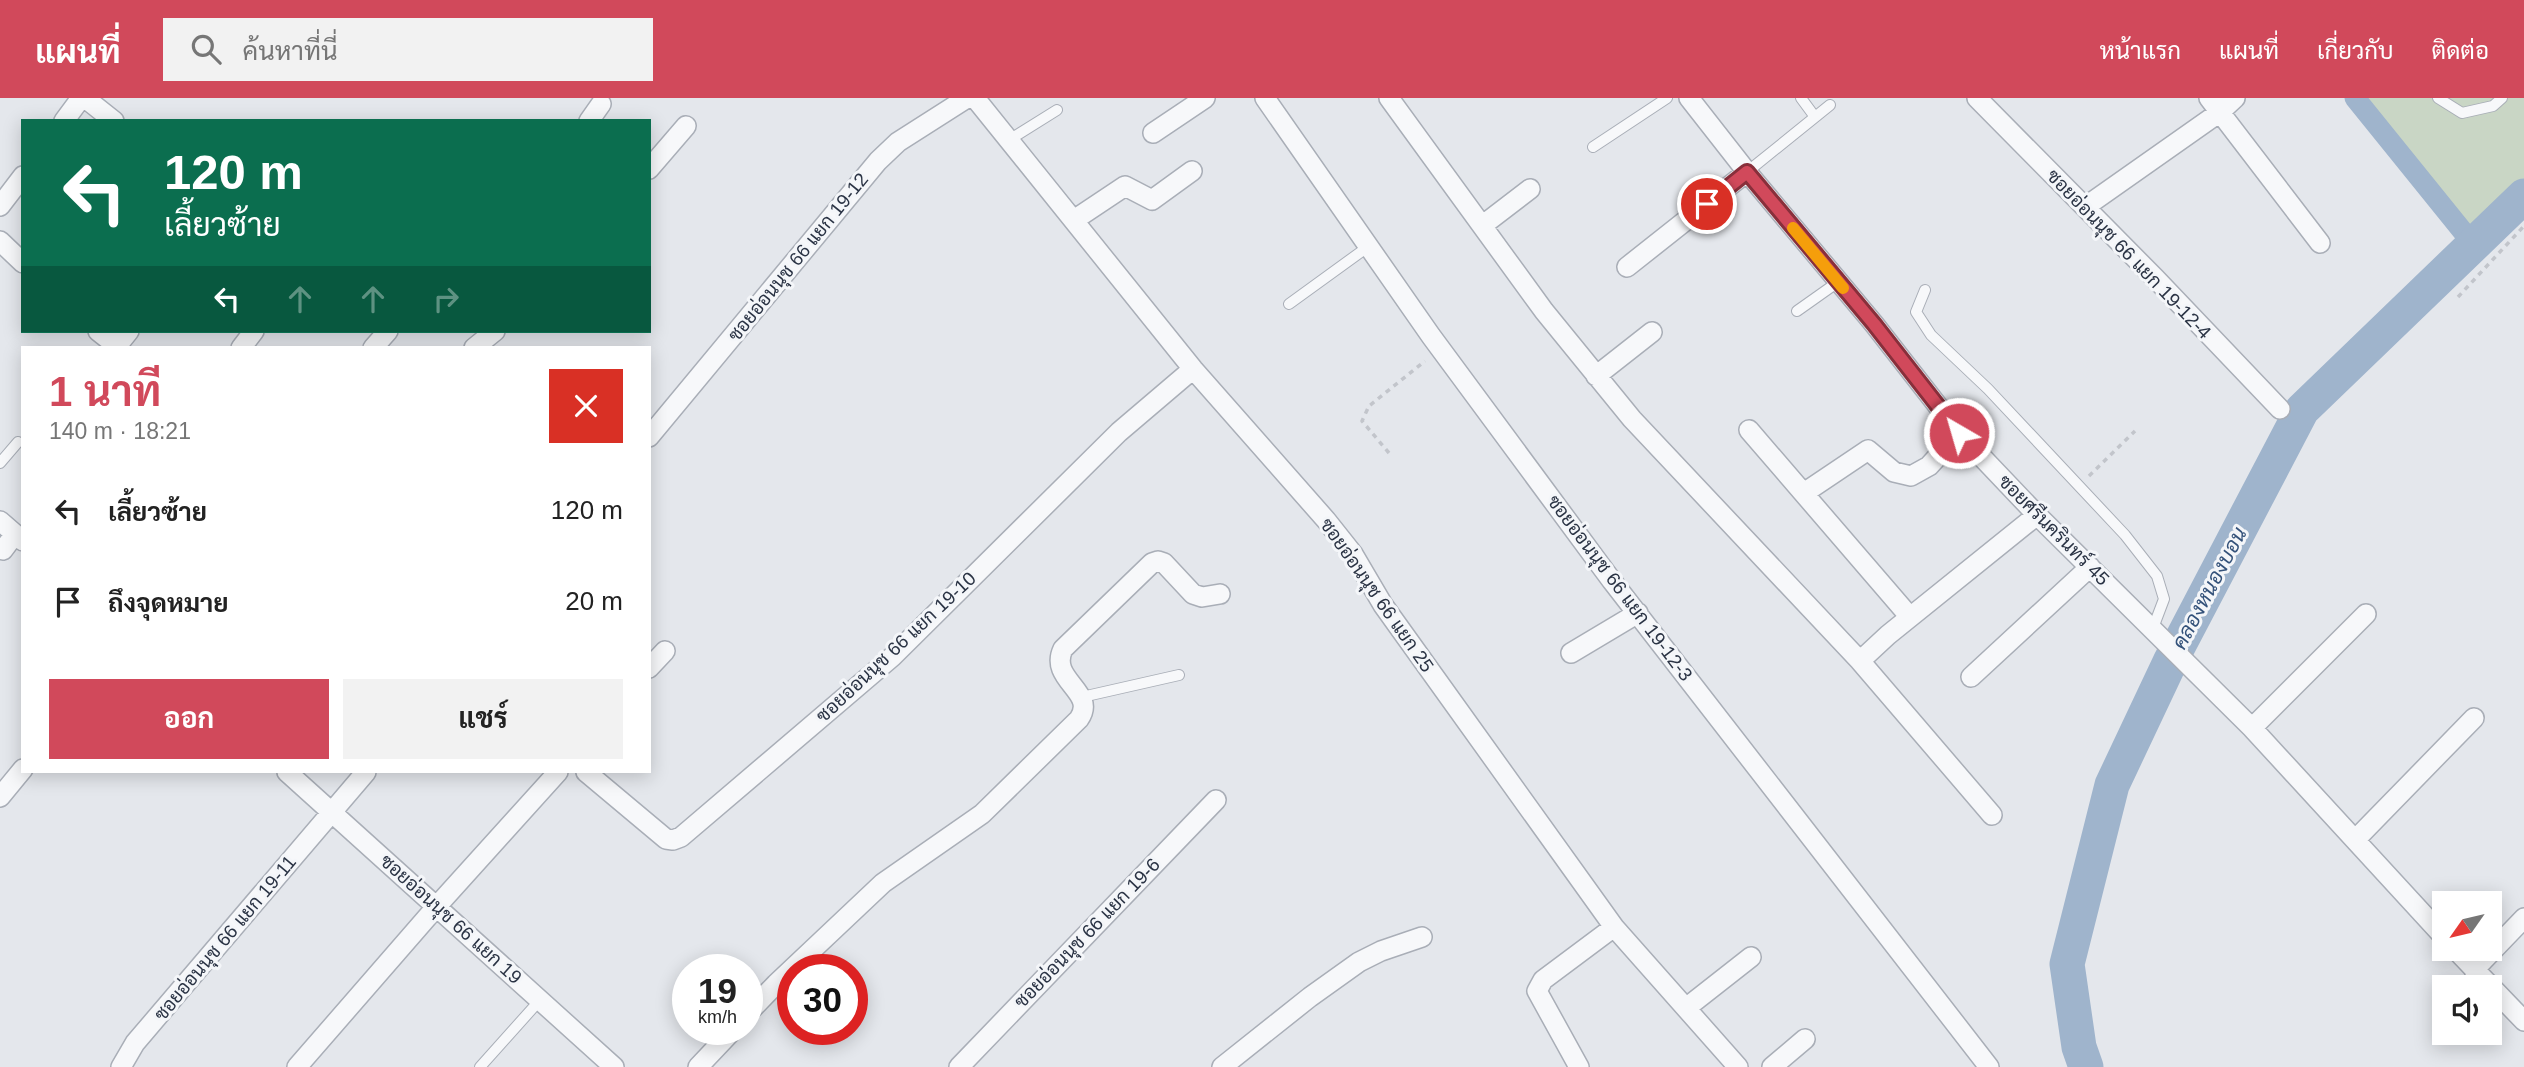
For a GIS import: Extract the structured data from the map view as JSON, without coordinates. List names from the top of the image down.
{
  "streets": {
    "street": [
      "ซอยอ่อนนุช 66 แยก 19-12-4",
      "ซอยอ่อนนุช 66 แยก 19-12",
      "ซอยศรีนครินทร์ 45",
      "ซอยอ่อนนุช 66 แยก 19-12-3",
      "ซอยอ่อนนุช 66 แยก 25",
      "ซอยอ่อนนุช 66 แยก 19-10",
      "ซอยอ่อนนุช 66 แยก 19",
      "ซอยอ่อนนุช 66 แยก 19-6",
      "ซอยอ่อนนุช 66 แยก 19-11"
    ]
  },
  "crossings": [
    ["ซอยอ่อนนุช 66 แยก 25", "ซอยอ่อนนุช 66 แยก 19-10"],
    ["ซอยอ่อนนุช 66 แยก 19", "ซอยอ่อนนุช 66 แยก 19-11"]
  ],
  "water": ["คลองหนองบอน"],
  "north": "bottom left",
  "page": {
    "header": "แผนที่",
    "search": "ค้นหาที่นี่",
    "nav": [
      "หน้าแรก",
      "แผนที่",
      "เกี่ยวกับ",
      "ติดต่อ"
    ],
    "turn": ["120 m", "เลี้ยวซ้าย"],
    "heading": ["1 นาที", "140 m · 18:21"],
    "list": [
      {
        "name": "เลี้ยวซ้าย",
        "value": "120 m"
      },
      {
        "name": "ถึงจุดหมาย",
        "value": "20 m"
      }
    ],
    "buttons": ["ออก", "แชร์"],
    "speed": "19 km/h",
    "limit": "30"
  }
}
